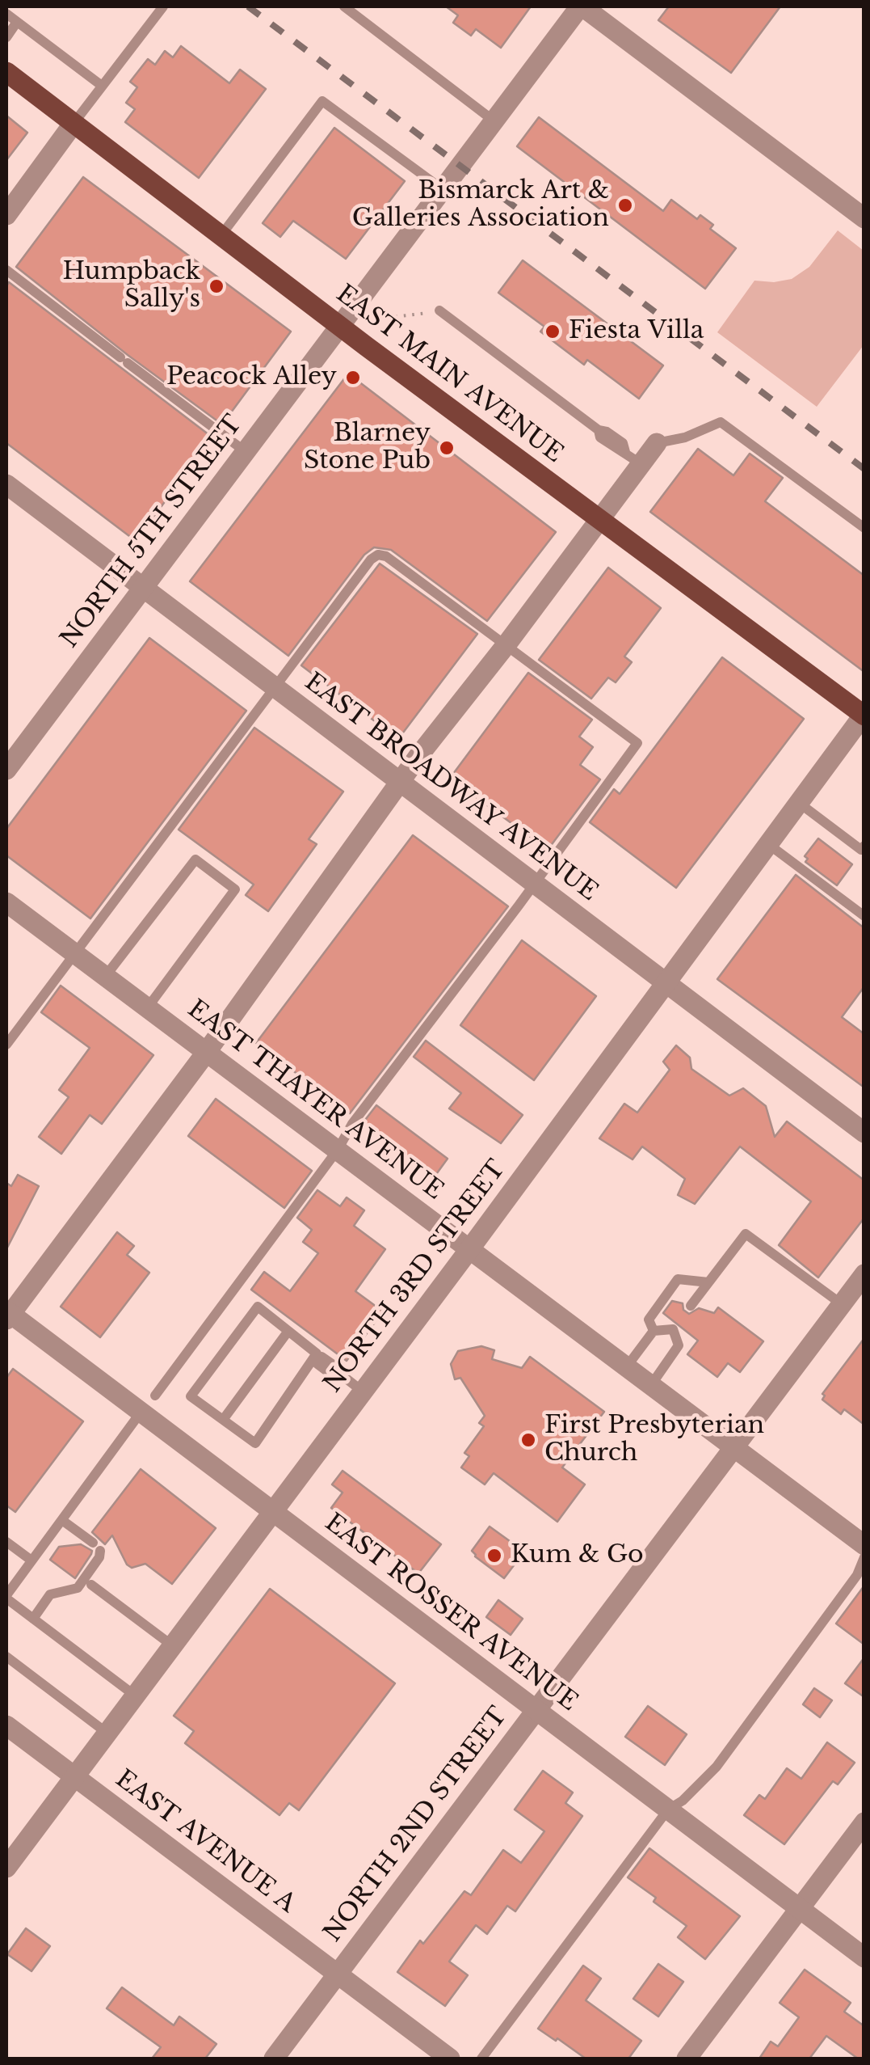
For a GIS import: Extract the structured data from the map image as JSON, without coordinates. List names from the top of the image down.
{
  "streets": {
    "main road": ["EAST MAIN AVENUE"],
    "street": [
      "NORTH 5TH STREET",
      "EAST BROADWAY AVENUE",
      "EAST THAYER AVENUE",
      "NORTH 3RD STREET",
      "EAST ROSSER AVENUE",
      "NORTH 2ND STREET",
      "EAST AVENUE A"
    ]
  },
  "crossings": [
    ["EAST MAIN AVENUE", "NORTH 5TH STREET"],
    ["EAST MAIN AVENUE", "NORTH 3RD STREET"],
    ["NORTH 5TH STREET", "EAST BROADWAY AVENUE"],
    ["EAST BROADWAY AVENUE", "NORTH 3RD STREET"],
    ["EAST THAYER AVENUE", "NORTH 3RD STREET"],
    ["EAST THAYER AVENUE", "NORTH 2ND STREET"],
    ["NORTH 3RD STREET", "EAST ROSSER AVENUE"],
    ["NORTH 3RD STREET", "EAST AVENUE A"],
    ["EAST ROSSER AVENUE", "NORTH 2ND STREET"],
    ["NORTH 2ND STREET", "EAST AVENUE A"]
  ],
  "places": [
    "Bismarck Art & Galleries Association",
    "Humpback Sally's",
    "Fiesta Villa",
    "Peacock Alley",
    "Blarney Stone Pub",
    "First Presbyterian Church",
    "Kum & Go"
  ]
}
